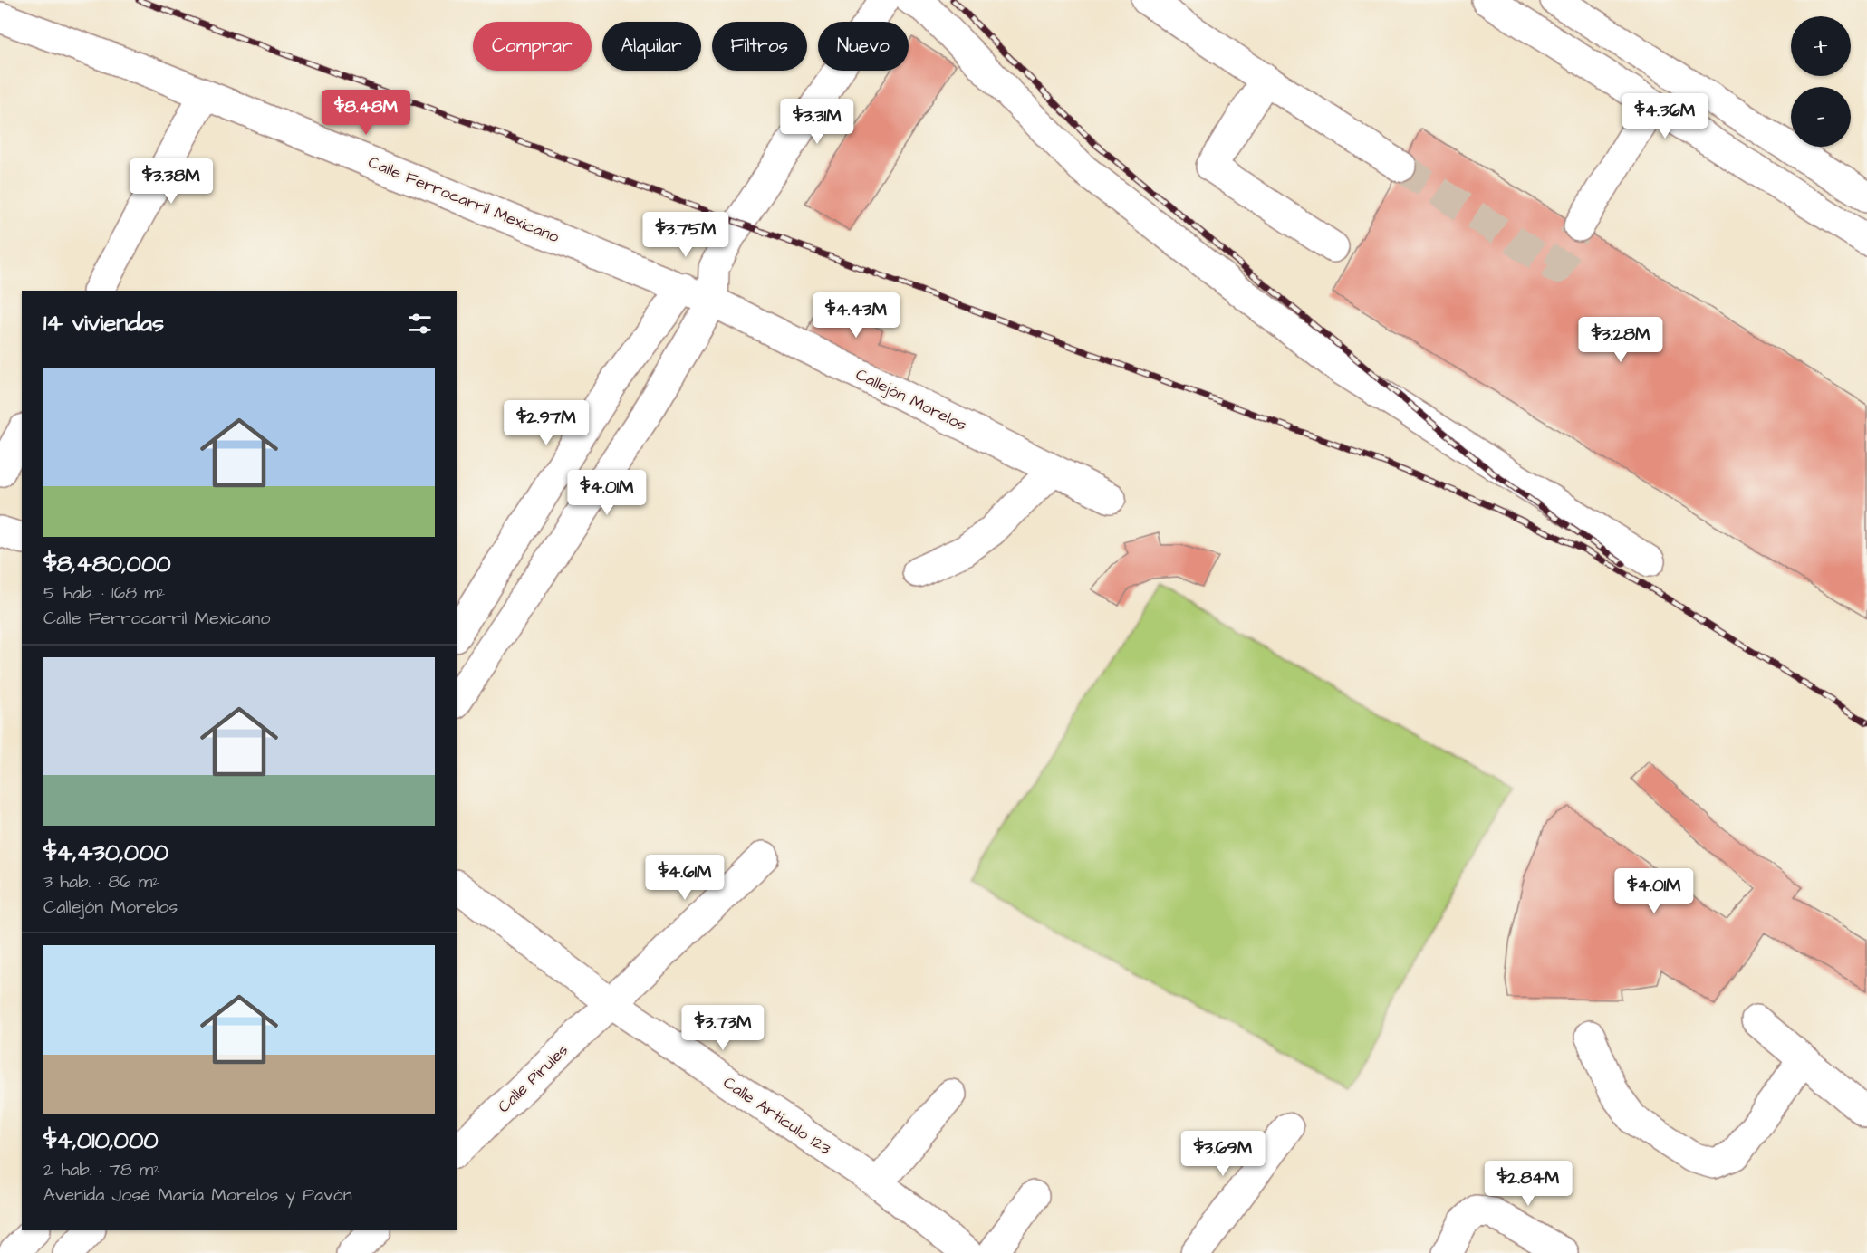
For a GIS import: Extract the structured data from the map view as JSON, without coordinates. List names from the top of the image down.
{
  "streets": {
    "street": [
      "Calle Ferrocarril Mexicano",
      "Callejón Morelos",
      "Calle Pirules",
      "Calle Artículo 123"
    ]
  },
  "crossings": [
    ["Calle Ferrocarril Mexicano", "Callejón Morelos"],
    ["Calle Pirules", "Calle Artículo 123"]
  ],
  "page": {
    "map_buttons": ["+", "−"],
    "chip": [
      "Comprar",
      "Alquilar",
      "Filtros",
      "Nuevo"
    ],
    "price": [
      "$8.48M",
      "$4.36M",
      "$3.31M",
      "$3.38M",
      "$3.75M",
      "$4.43M",
      "$3.28M",
      "$2.97M",
      "$4.01M",
      "$4.61M",
      "$4.01M",
      "$3.73M",
      "$3.69M",
      "$2.84M"
    ],
    "heading": "14 viviendas",
    "list": [
      {
        "name": "$8,480,000",
        "note": "5 hab. · 168 m² · Calle Ferrocarril Mexicano"
      },
      {
        "name": "$4,430,000",
        "note": "3 hab. · 86 m² · Callejón Morelos"
      },
      {
        "name": "$4,010,000",
        "note": "2 hab. · 78 m² · Avenida José María Morelos y Pavón"
      }
    ]
  }
}
